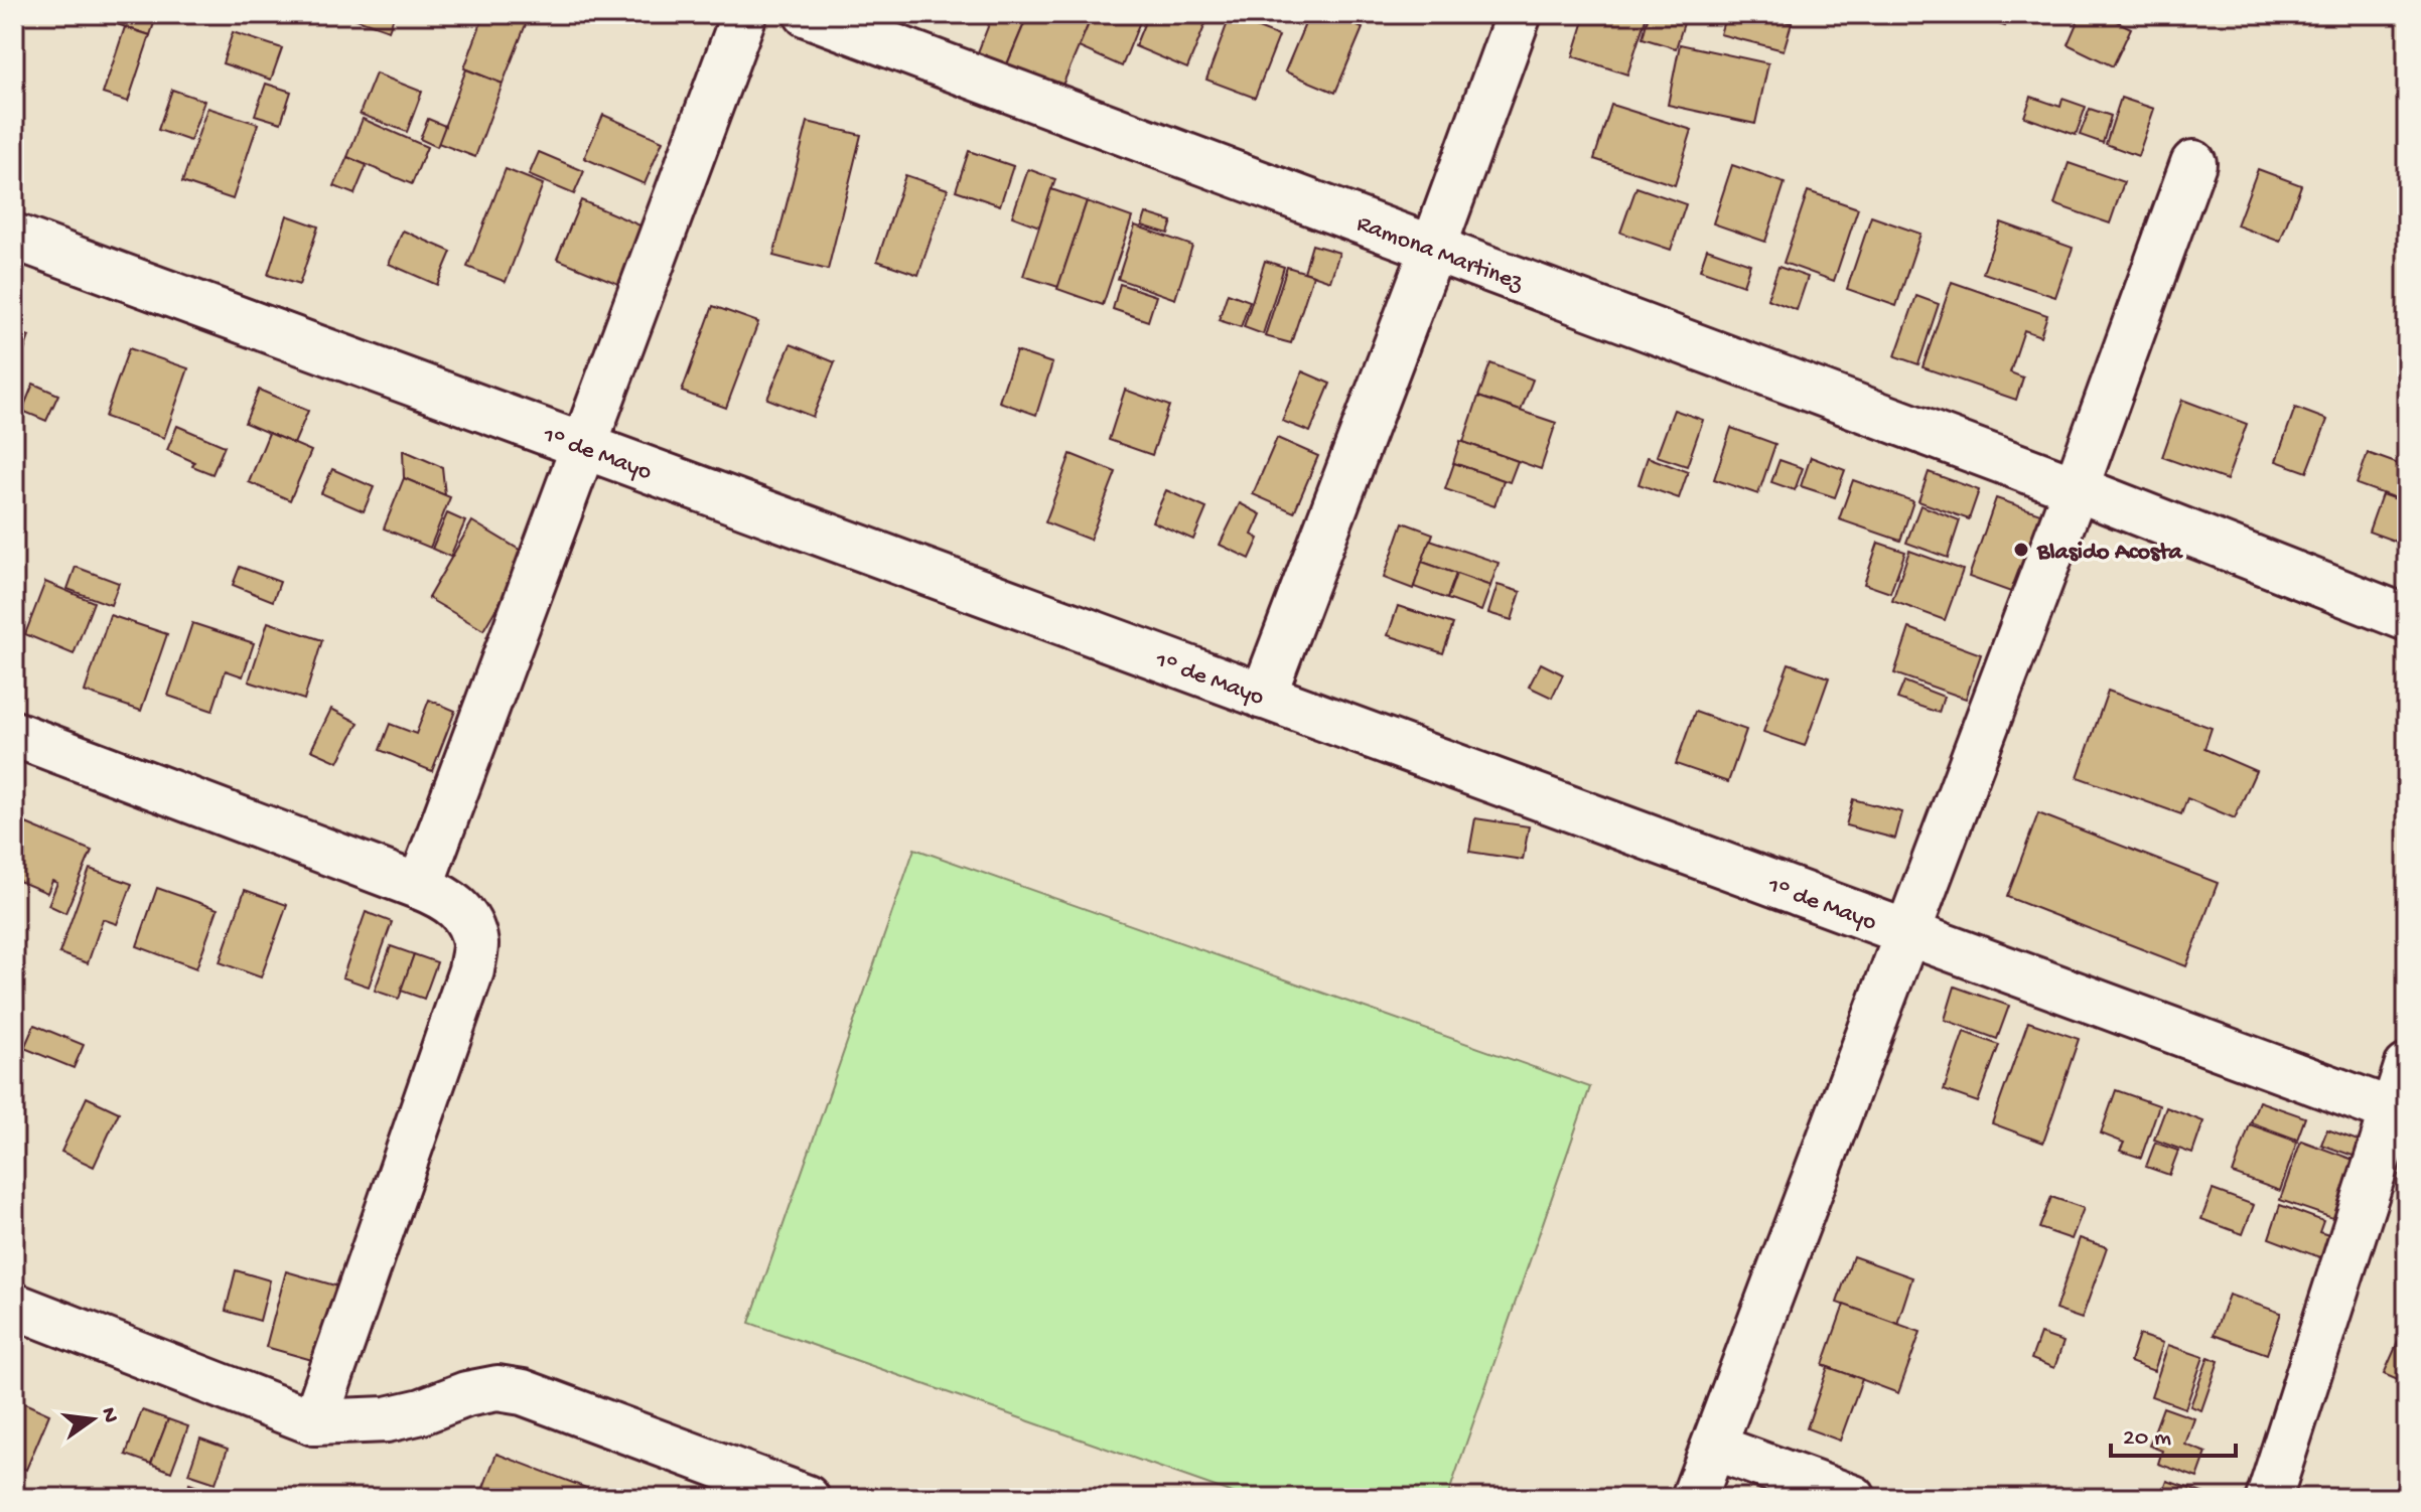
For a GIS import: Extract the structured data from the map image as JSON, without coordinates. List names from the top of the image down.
{
  "streets": {
    "street": ["Ramona Martinez", "1° de Mayo"]
  },
  "places": ["Blasido Acosta"],
  "scale_bar": "20 m",
  "north": "right"
}
